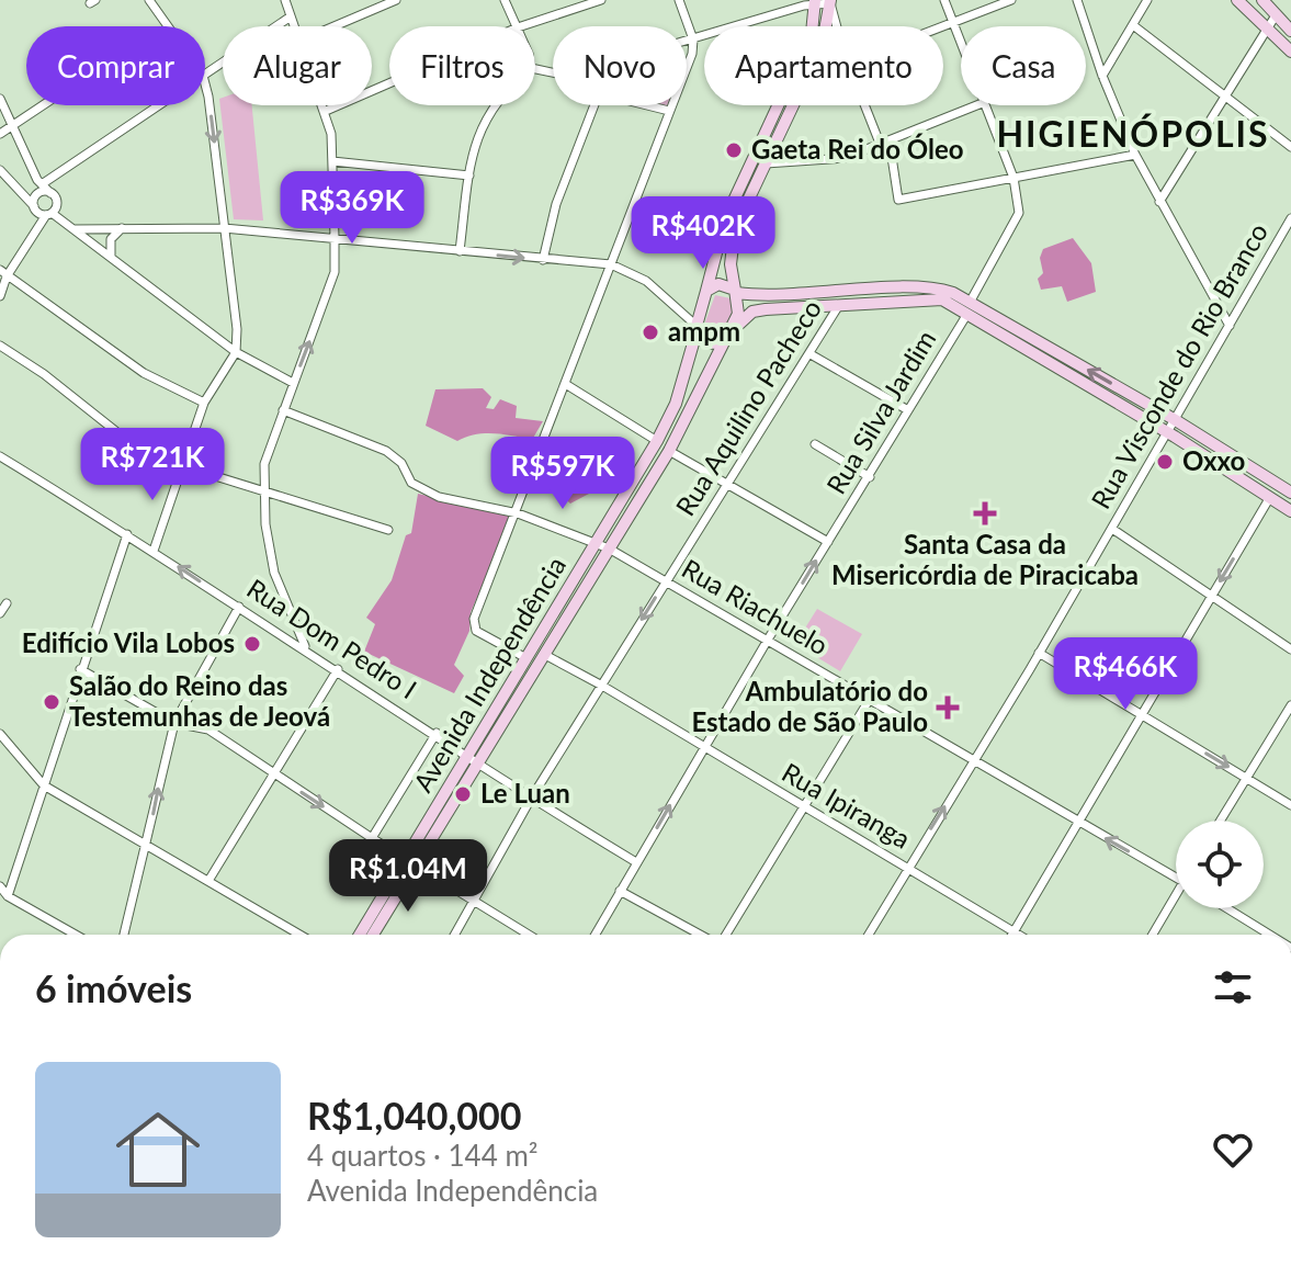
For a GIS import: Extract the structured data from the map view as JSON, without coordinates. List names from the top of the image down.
{
  "streets": {
    "main road": ["Avenida Independência"],
    "street": [
      "Rua Visconde do Rio Branco",
      "Rua Aquilino Pacheco",
      "Rua Silva Jardim",
      "Rua Riachuelo",
      "Rua Dom Pedro I",
      "Rua Ipiranga"
    ]
  },
  "crossings": [
    ["Rua Visconde do Rio Branco", "Rua Riachuelo"],
    ["Rua Visconde do Rio Branco", "Avenida Independência"],
    ["Rua Visconde do Rio Branco", "Rua Ipiranga"],
    ["Rua Aquilino Pacheco", "Rua Riachuelo"],
    ["Rua Aquilino Pacheco", "Rua Dom Pedro I"],
    ["Rua Aquilino Pacheco", "Avenida Independência"],
    ["Rua Aquilino Pacheco", "Rua Ipiranga"],
    ["Rua Silva Jardim", "Rua Riachuelo"],
    ["Rua Silva Jardim", "Rua Dom Pedro I"],
    ["Rua Silva Jardim", "Avenida Independência"],
    ["Rua Silva Jardim", "Rua Ipiranga"],
    ["Rua Riachuelo", "Avenida Independência"],
    ["Rua Dom Pedro I", "Avenida Independência"],
    ["Avenida Independência", "Rua Ipiranga"]
  ],
  "districts": ["HIGIENÓPOLIS"],
  "places": {
    "other": [
      "Gaeta Rei do Óleo",
      "ampm",
      "Oxxo",
      "Edifício Vila Lobos",
      "Salão do Reino das Testemunhas de Jeová",
      "Le Luan"
    ],
    "health": ["Santa Casa da Misericórdia de Piracicaba", "Ambulatório do Estado de São Paulo"]
  },
  "page": {
    "chip": [
      "Comprar",
      "Alugar",
      "Filtros",
      "Novo",
      "Apartamento",
      "Casa"
    ],
    "price": [
      "R$369K",
      "R$402K",
      "R$721K",
      "R$597K",
      "R$466K",
      "R$1.04M"
    ],
    "heading": "6 imóveis",
    "list": [
      {
        "name": "R$1,040,000",
        "note": "4 quartos · 144 m² · Avenida Independência"
      }
    ]
  }
}
